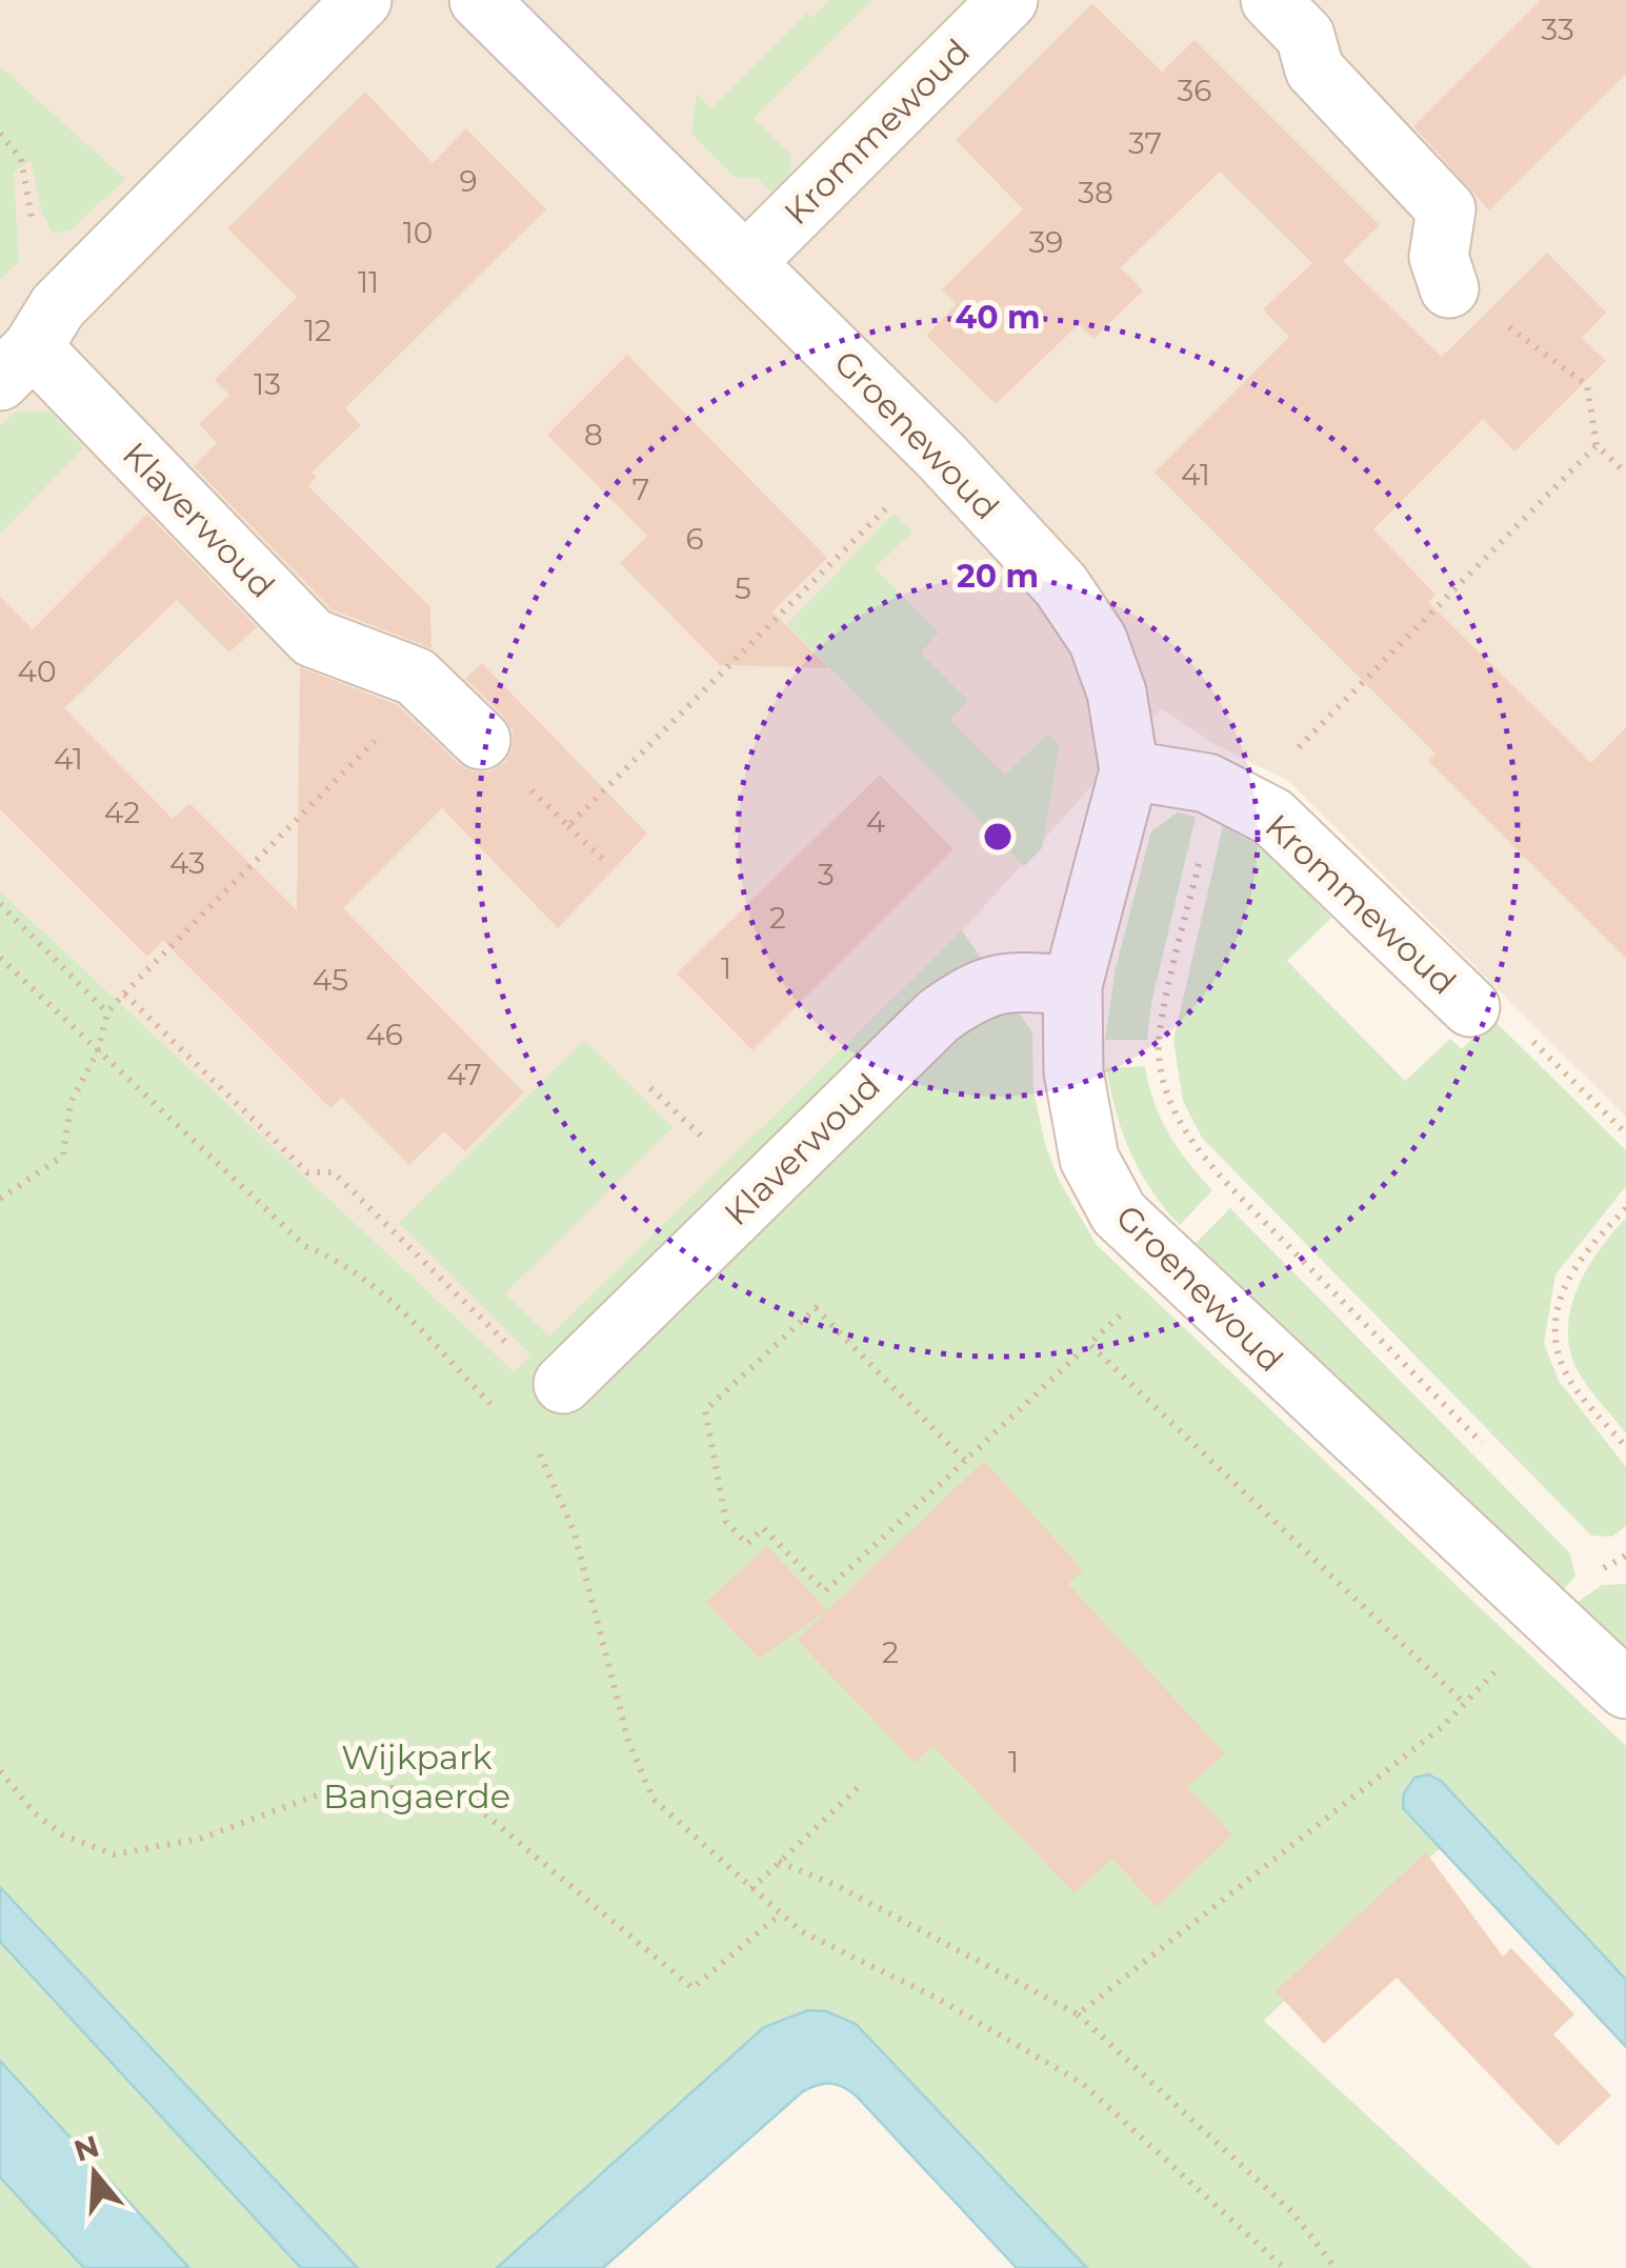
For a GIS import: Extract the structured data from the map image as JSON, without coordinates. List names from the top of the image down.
{
  "streets": {
    "street": ["Krommewoud", "Groenewoud", "Klaverwoud"]
  },
  "crossings": [
    ["Krommewoud", "Groenewoud"],
    ["Groenewoud", "Klaverwoud"]
  ],
  "parks": ["Wijkpark Bangaerde"],
  "house_numbers": [
    "33",
    "36",
    "37",
    "9",
    "38",
    "10",
    "39",
    "11",
    "12",
    "13",
    "8",
    "41",
    "7",
    "6",
    "5",
    "40",
    "41",
    "42",
    "4",
    "43",
    "3",
    "2",
    "1",
    "45",
    "46",
    "47",
    "2",
    "1"
  ],
  "north": "top",
  "rings": ["40 m", "20 m"]
}
